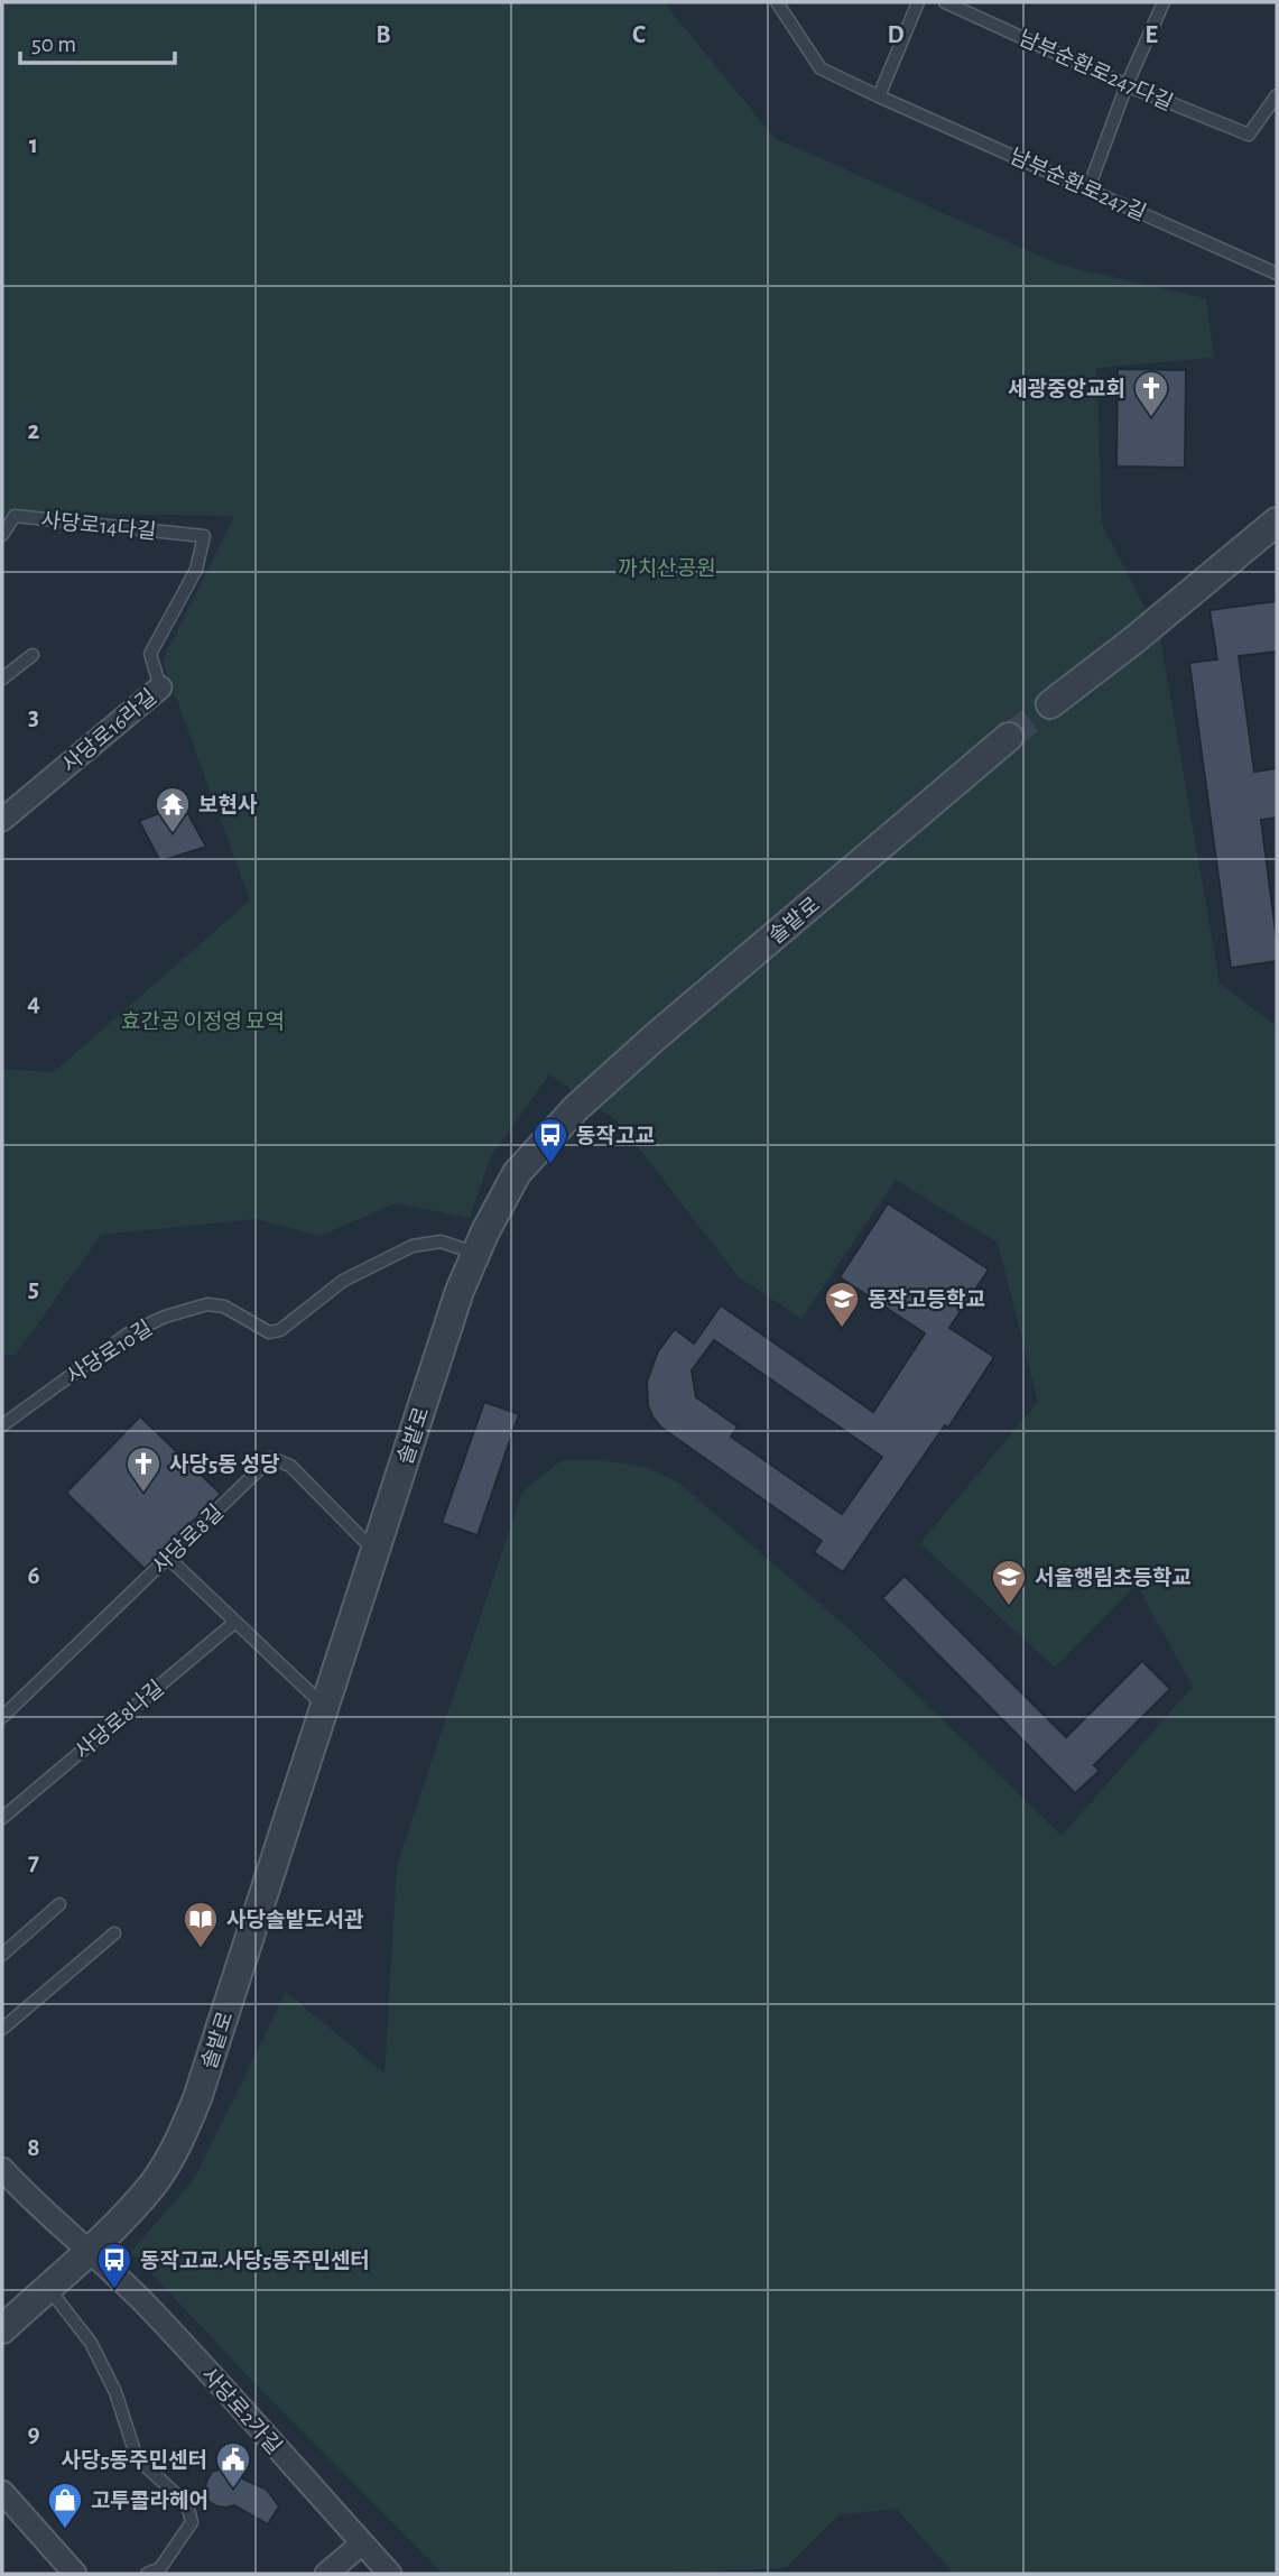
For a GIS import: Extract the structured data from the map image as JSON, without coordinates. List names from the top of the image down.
{
  "streets": {
    "street": ["사당로16라길", "솔밭로", "사당로2가길"],
    "lane": [
      "남부순환로247다길",
      "남부순환로247길",
      "사당로14다길",
      "사당로10길",
      "사당로8길",
      "사당로8나길"
    ]
  },
  "crossings": [
    ["사당로14다길", "사당로16라길"],
    ["솔밭로", "사당로10길"],
    ["솔밭로", "사당로8길"],
    ["솔밭로", "사당로2가길"]
  ],
  "parks": ["까치산공원", "효간공 이정영 묘역"],
  "places": {
    "church": ["세광중앙교회", "사당5동 성당"],
    "temple": ["보현사"],
    "bus stop": ["동작고교", "동작고교.사당5동주민센터"],
    "school or university": ["동작고등학교", "서울행림초등학교"],
    "library": ["사당솔밭도서관"],
    "public building": ["사당5동주민센터"],
    "shop": ["고투콜라헤어"]
  },
  "scale_bar": "50 m",
  "grid": {
    "columns": [
      "B",
      "C",
      "D",
      "E"
    ],
    "rows": [
      "1",
      "2",
      "3",
      "4",
      "5",
      "6",
      "7",
      "8",
      "9"
    ]
  }
}
